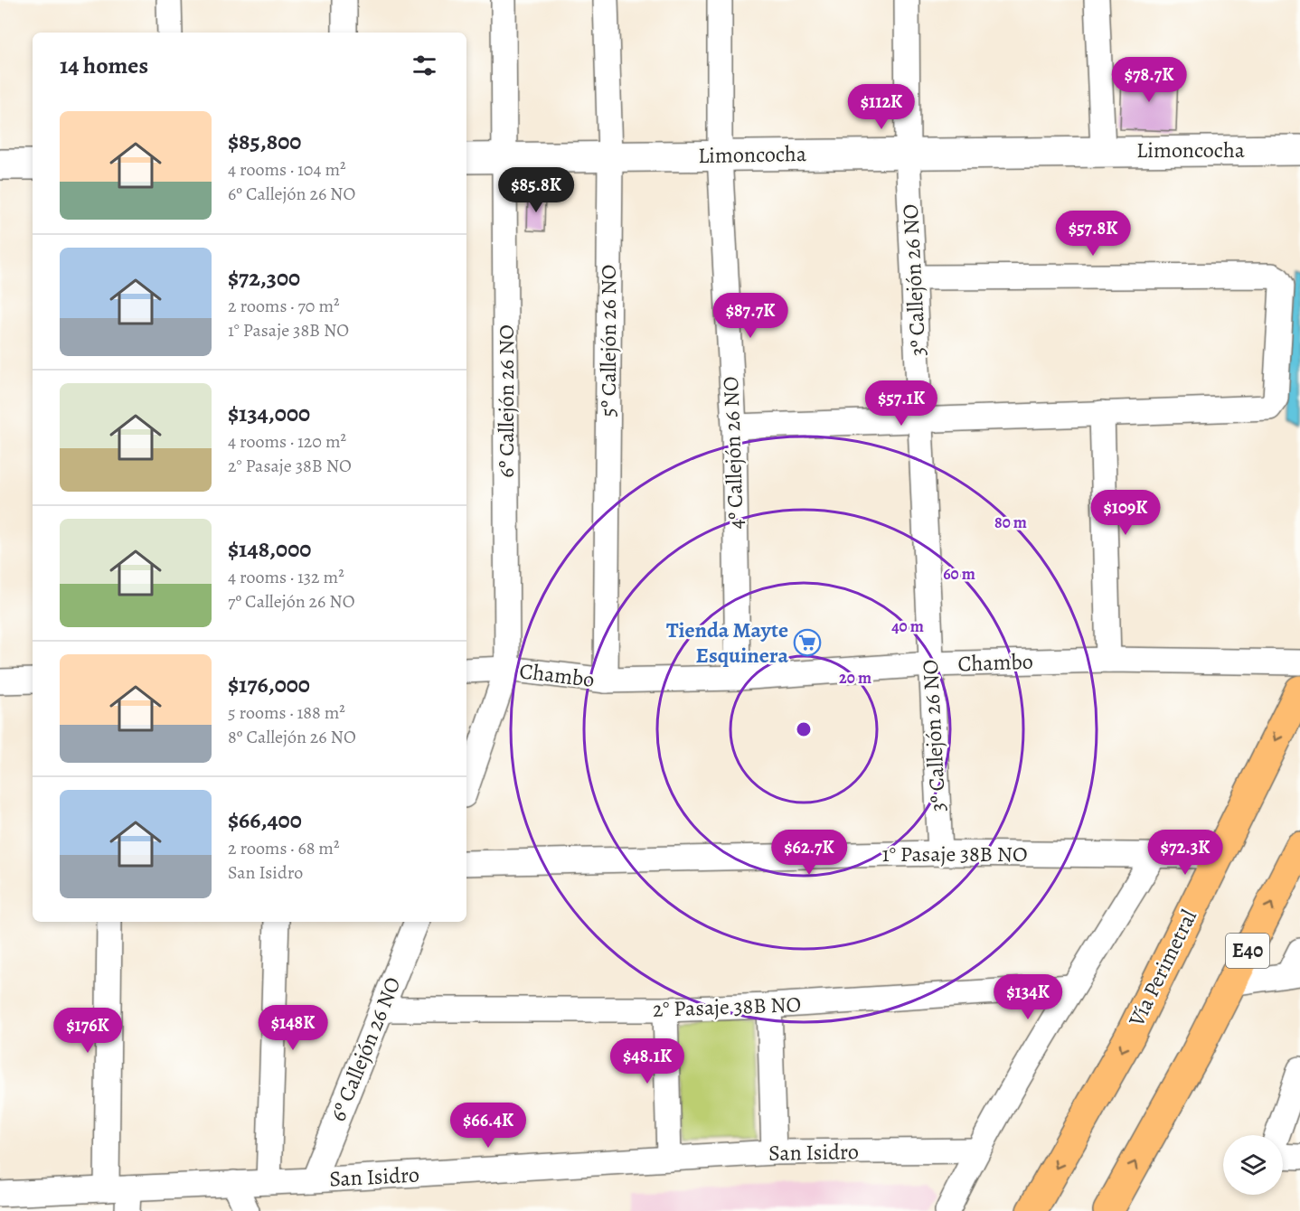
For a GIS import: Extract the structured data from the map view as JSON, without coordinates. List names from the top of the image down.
{
  "streets": {
    "highway": ["E40", "Vía Perimetral"],
    "street": [
      "Limoncocha",
      "3º Callejón 26 NO",
      "5º Callejón 26 NO",
      "6º Callejón 26 NO",
      "4º Callejón 26 NO",
      "Chambo",
      "1° Pasaje 38B NO",
      "2° Pasaje 38B NO",
      "San Isidro"
    ]
  },
  "crossings": [
    ["Limoncocha", "3º Callejón 26 NO"],
    ["Limoncocha", "5º Callejón 26 NO"],
    ["Limoncocha", "6º Callejón 26 NO"],
    ["Limoncocha", "4º Callejón 26 NO"],
    ["3º Callejón 26 NO", "Chambo"],
    ["3º Callejón 26 NO", "1° Pasaje 38B NO"],
    ["5º Callejón 26 NO", "Chambo"],
    ["6º Callejón 26 NO", "Chambo"],
    ["6º Callejón 26 NO", "2° Pasaje 38B NO"],
    ["6º Callejón 26 NO", "San Isidro"],
    ["4º Callejón 26 NO", "Chambo"],
    ["1° Pasaje 38B NO", "Vía Perimetral"]
  ],
  "places": {
    "supermarket": ["Tienda Mayte Esquinera"]
  },
  "page": {
    "heading": "14 homes",
    "price": [
      "$78.7K",
      "$112K",
      "$85.8K",
      "$57.8K",
      "$87.7K",
      "$57.1K",
      "$109K",
      "$62.7K",
      "$72.3K",
      "$134K",
      "$148K",
      "$176K",
      "$48.1K",
      "$66.4K"
    ],
    "list": [
      {
        "name": "$85,800",
        "note": "4 rooms · 104 m² · 6º Callejón 26 NO"
      },
      {
        "name": "$72,300",
        "note": "2 rooms · 70 m² · 1° Pasaje 38B NO"
      },
      {
        "name": "$134,000",
        "note": "4 rooms · 120 m² · 2° Pasaje 38B NO"
      },
      {
        "name": "$148,000",
        "note": "4 rooms · 132 m² · 7º Callejón 26 NO"
      },
      {
        "name": "$176,000",
        "note": "5 rooms · 188 m² · 8º Callejón 26 NO"
      },
      {
        "name": "$66,400",
        "note": "2 rooms · 68 m² · San Isidro"
      }
    ]
  },
  "rings": [
    "80 m",
    "60 m",
    "40 m",
    "20 m"
  ]
}
